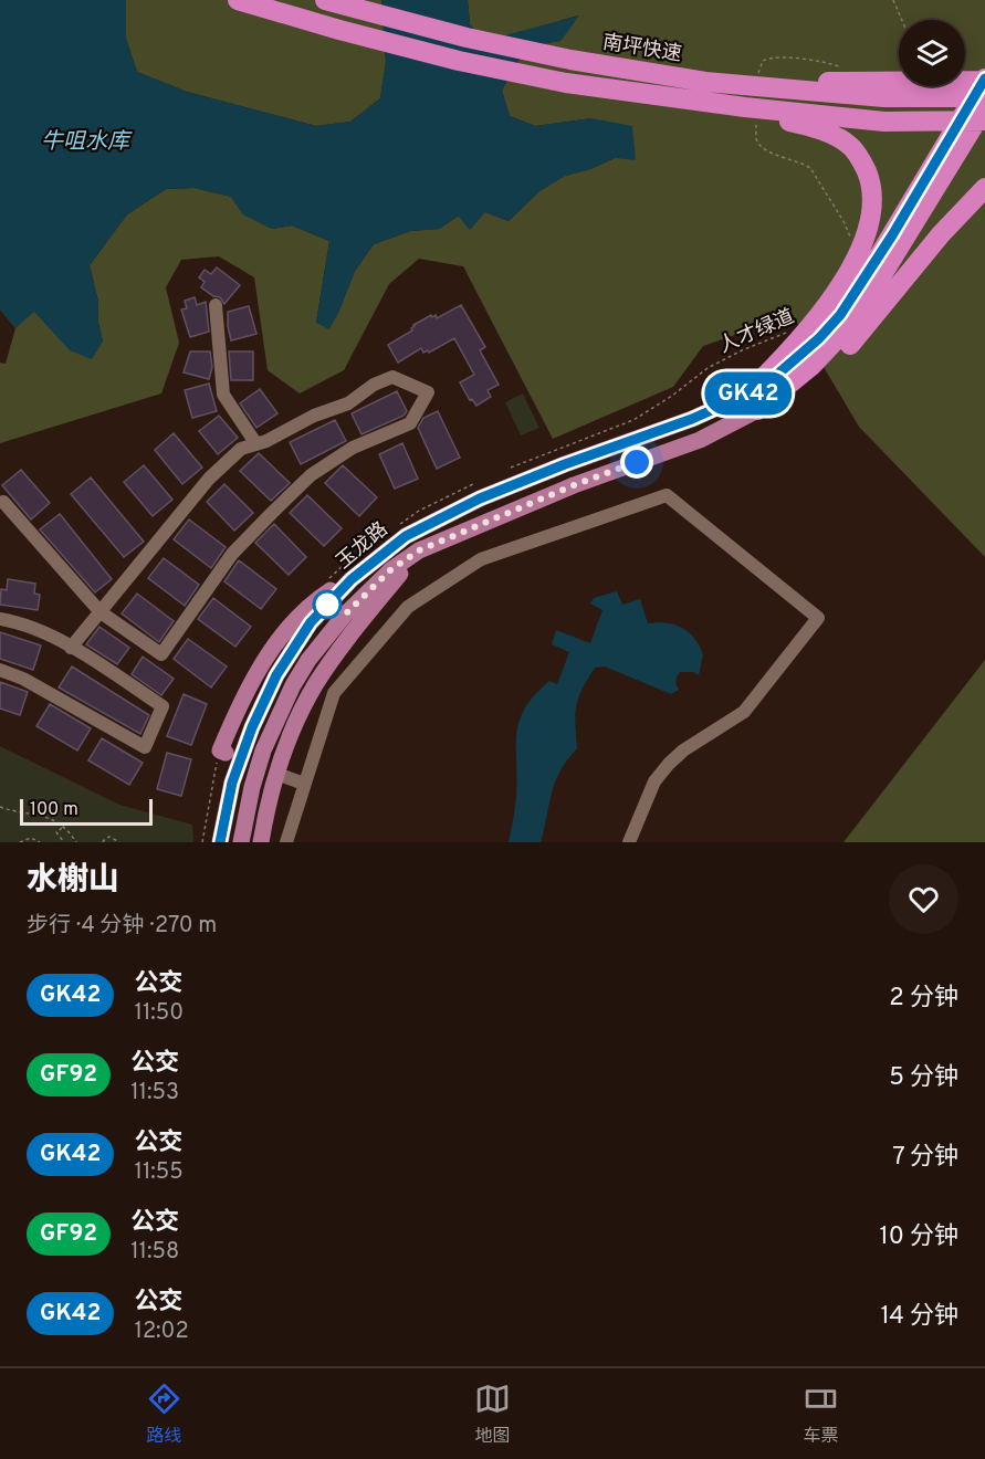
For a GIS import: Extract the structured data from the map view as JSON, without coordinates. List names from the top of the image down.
{
  "streets": {
    "highway": ["南坪快速"],
    "main road": ["玉龙路"],
    "path": ["人才绿道"]
  },
  "water": ["牛咀水库"],
  "lines": ["bus line GK42"],
  "scale_bar": "100 m",
  "page": {
    "on_map": "GK42",
    "scale": "100 m",
    "heading": ["水榭山", "步行 · 4 分钟 · 270 m"],
    "list": [
      {
        "mark": "GK42",
        "name": "公交",
        "note": "11:50",
        "value": "2 分钟"
      },
      {
        "mark": "GF92",
        "name": "公交",
        "note": "11:53",
        "value": "5 分钟"
      },
      {
        "mark": "GK42",
        "name": "公交",
        "note": "11:55",
        "value": "7 分钟"
      },
      {
        "mark": "GF92",
        "name": "公交",
        "note": "11:58",
        "value": "10 分钟"
      },
      {
        "mark": "GK42",
        "name": "公交",
        "note": "12:02",
        "value": "14 分钟"
      }
    ],
    "tabs": ["路线", "地图", "车票"]
  }
}
